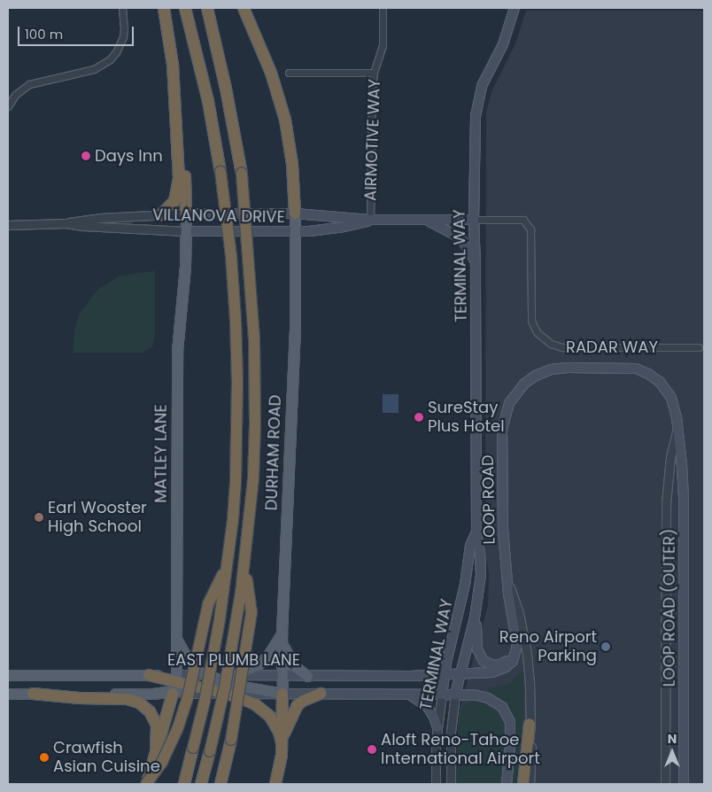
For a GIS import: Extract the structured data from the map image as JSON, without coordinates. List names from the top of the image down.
{
  "streets": {
    "main road": [
      "VILLANOVA DRIVE",
      "TERMINAL WAY",
      "DURHAM ROAD",
      "MATLEY LANE",
      "LOOP ROAD",
      "LOOP ROAD (OUTER)",
      "EAST PLUMB LANE"
    ],
    "street": ["AIRMOTIVE WAY", "RADAR WAY"]
  },
  "crossings": [
    ["AIRMOTIVE WAY", "VILLANOVA DRIVE"],
    ["VILLANOVA DRIVE", "TERMINAL WAY"],
    ["VILLANOVA DRIVE", "RADAR WAY"],
    ["VILLANOVA DRIVE", "DURHAM ROAD"],
    ["VILLANOVA DRIVE", "MATLEY LANE"],
    ["TERMINAL WAY", "RADAR WAY"],
    ["TERMINAL WAY", "EAST PLUMB LANE"],
    ["DURHAM ROAD", "EAST PLUMB LANE"],
    ["MATLEY LANE", "EAST PLUMB LANE"],
    ["LOOP ROAD", "LOOP ROAD (OUTER)"]
  ],
  "places": [
    "Days Inn",
    "SureStay Plus Hotel",
    "Earl Wooster High School",
    "Reno Airport Parking",
    "Aloft Reno-Tahoe International Airport",
    "Crawfish Asian Cuisine"
  ],
  "scale_bar": "100 m",
  "north": "top"
}
